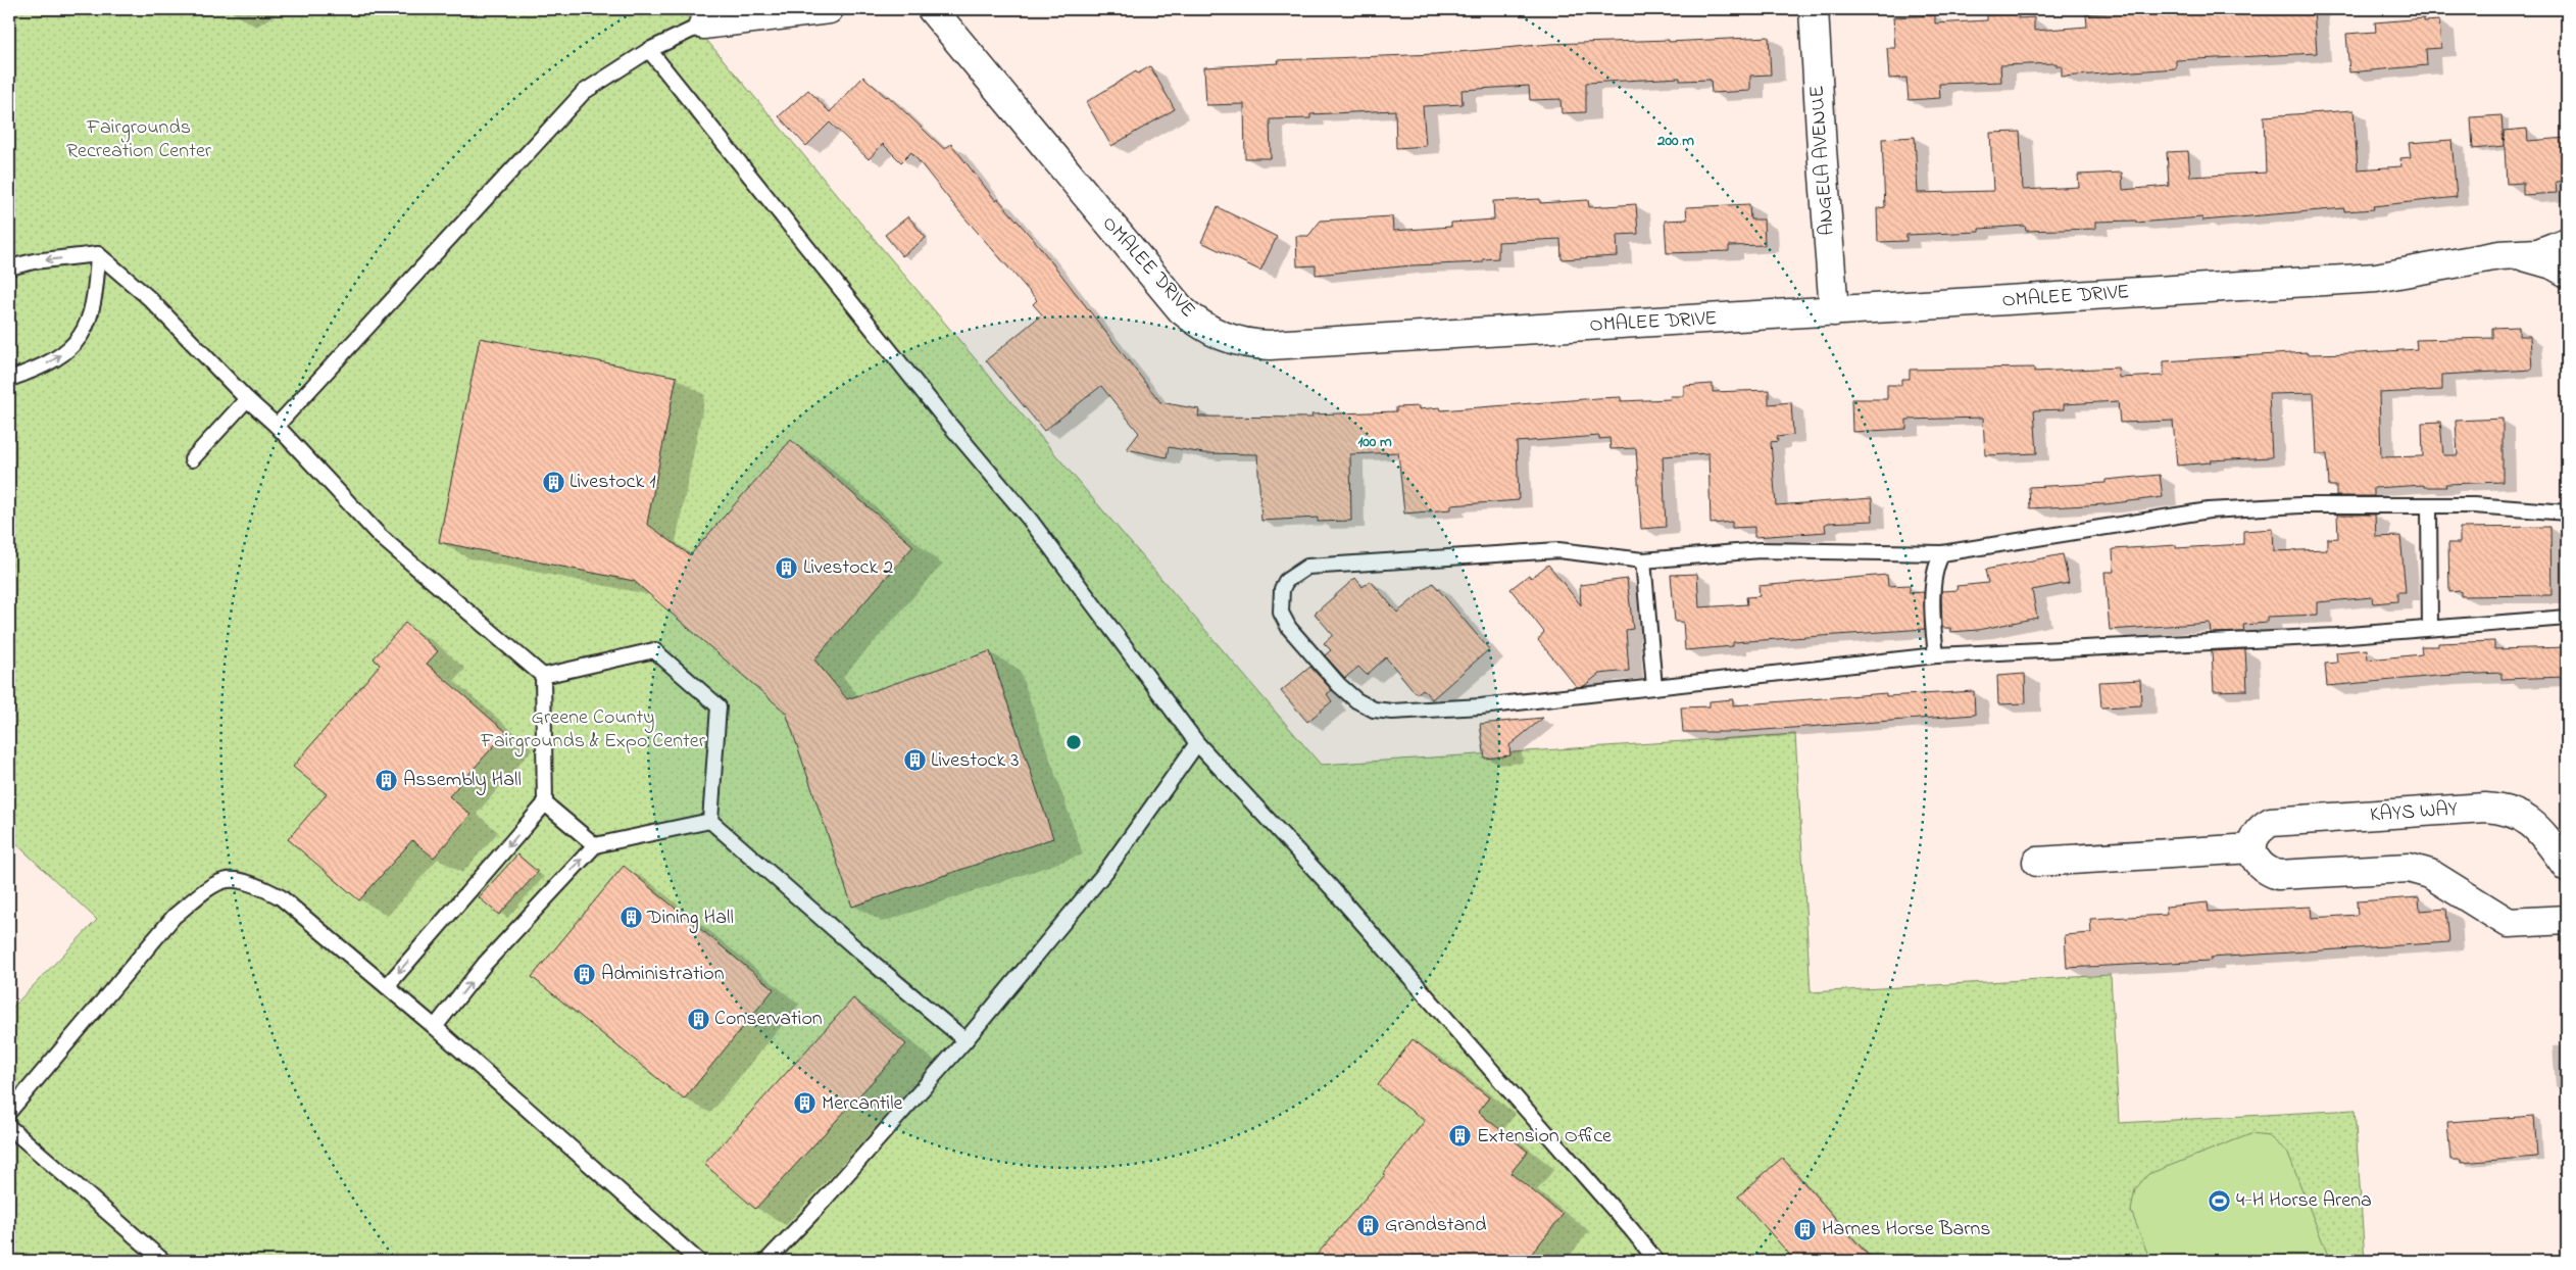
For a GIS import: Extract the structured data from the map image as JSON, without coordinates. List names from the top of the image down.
{
  "streets": {
    "street": ["ANGELA AVENUE", "OMALEE DRIVE", "KAYS WAY"]
  },
  "crossings": [
    ["ANGELA AVENUE", "OMALEE DRIVE"]
  ],
  "parks": ["Fairgrounds Recreation Center", "Greene County Fairgrounds & Expo Center"],
  "places": {
    "building": [
      "Livestock 1",
      "Livestock 2",
      "Livestock 3",
      "Assembly Hall",
      "Dining Hall",
      "Administration",
      "Conservation",
      "Mercantile",
      "Extension Office",
      "Grandstand",
      "Harnes Horse Barns"
    ],
    "sports": ["4-H Horse Arena"]
  },
  "rings": ["200 m", "100 m"]
}
